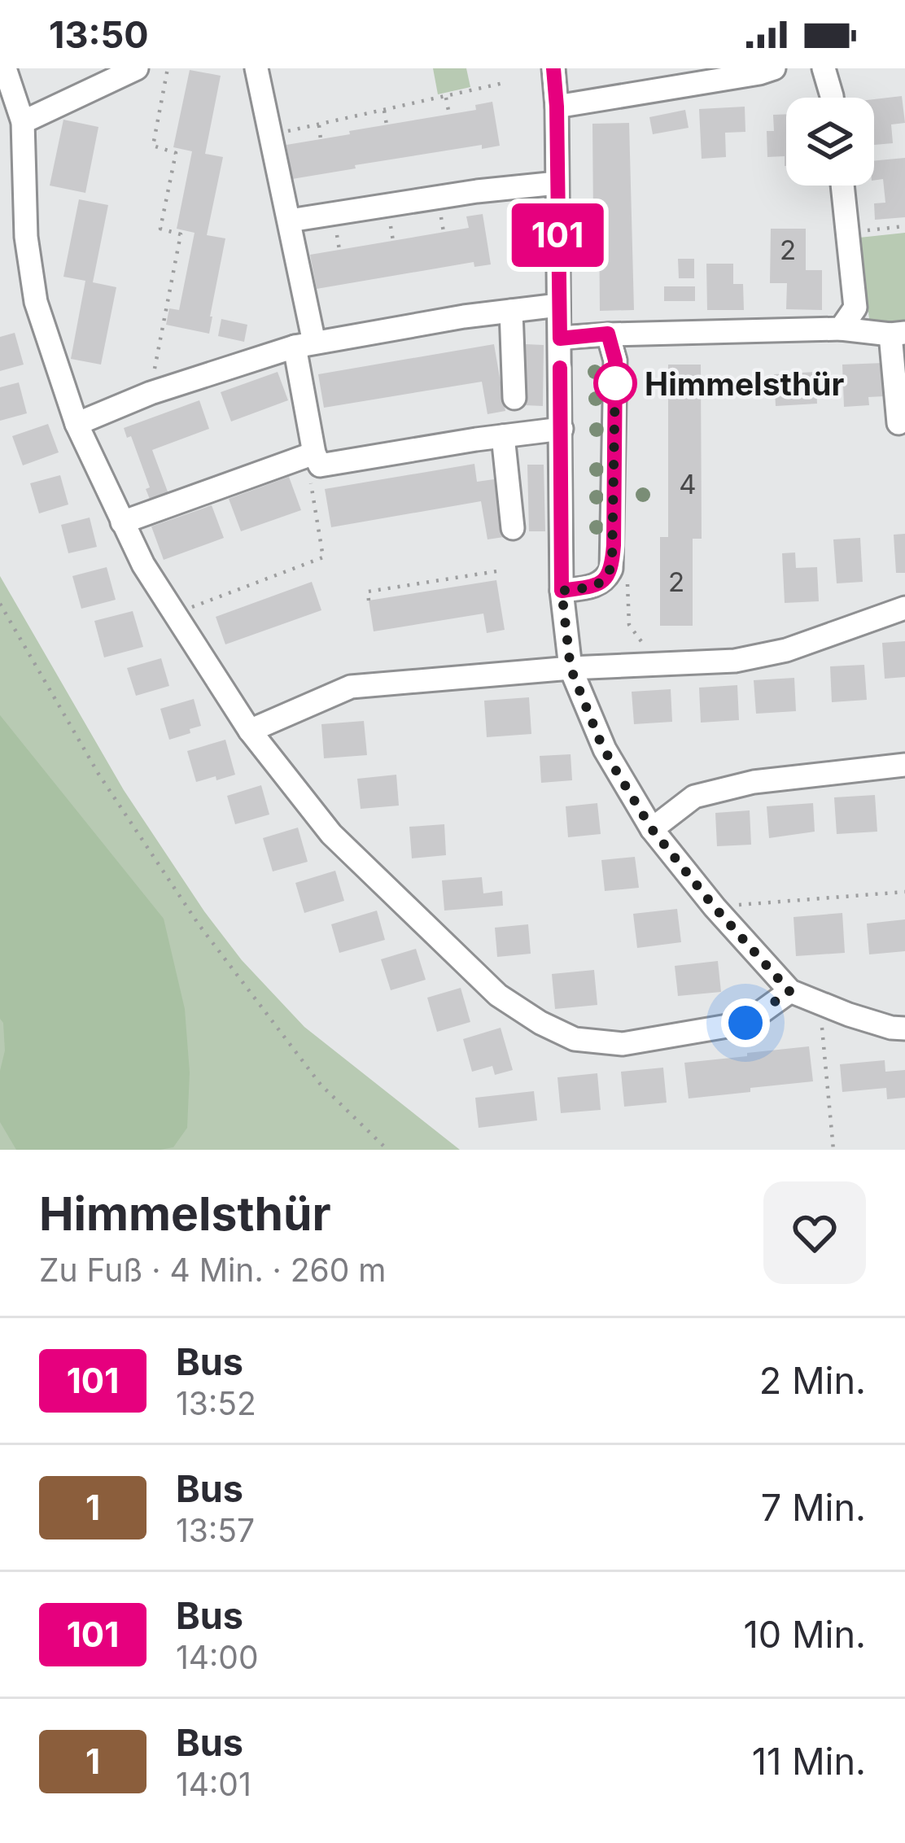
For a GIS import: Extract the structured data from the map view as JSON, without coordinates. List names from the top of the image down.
{
  "places": ["Himmelsthür"],
  "lines": ["bus line 101"],
  "house_numbers": ["2", "4", "2"],
  "page": {
    "status": "13:50",
    "on_map": "101",
    "heading": ["Himmelsthür", "Zu Fuß · 4 Min. · 260 m"],
    "list": [
      {
        "mark": "101",
        "name": "Bus",
        "note": "13:52",
        "value": "2 Min."
      },
      {
        "mark": "1",
        "name": "Bus",
        "note": "13:57",
        "value": "7 Min."
      },
      {
        "mark": "101",
        "name": "Bus",
        "note": "14:00",
        "value": "10 Min."
      },
      {
        "mark": "1",
        "name": "Bus",
        "note": "14:01",
        "value": "11 Min."
      }
    ]
  }
}
